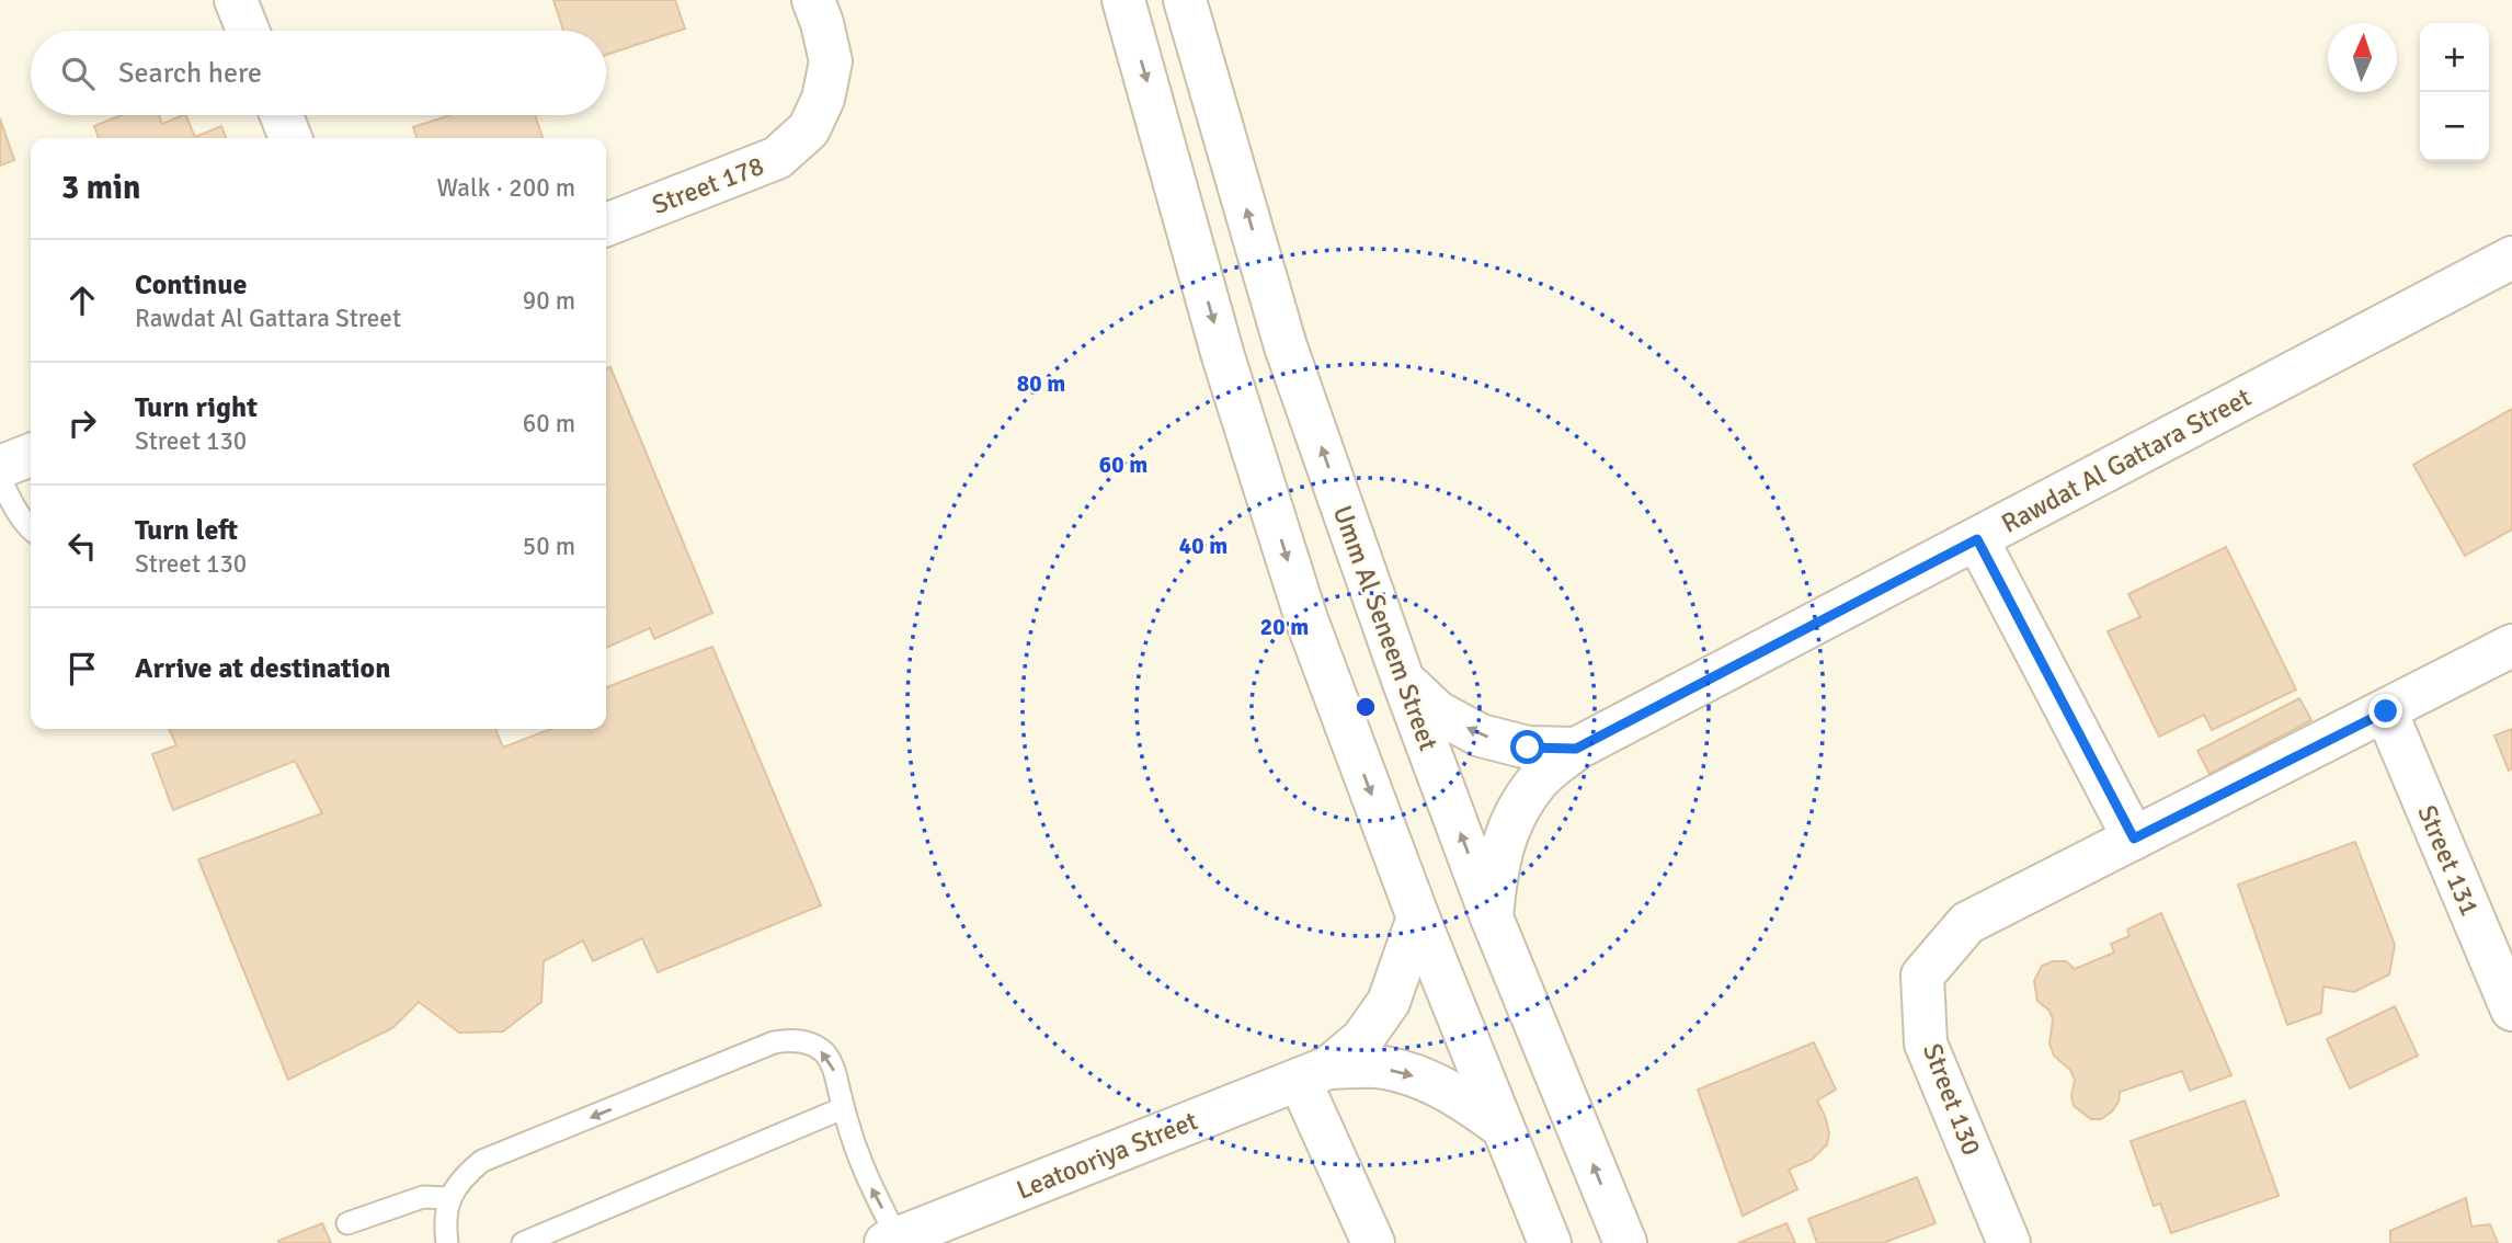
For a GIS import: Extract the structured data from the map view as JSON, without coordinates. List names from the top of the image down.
{
  "streets": {
    "street": [
      "Street 178",
      "Rawdat Al Gattara Street",
      "Umm Al Seneem Street",
      "Street 131",
      "Street 130",
      "Leatooriya Street"
    ]
  },
  "crossings": [
    ["Rawdat Al Gattara Street", "Umm Al Seneem Street"],
    ["Street 131", "Street 130"]
  ],
  "north": "top",
  "page": {
    "map_buttons": ["+", "−"],
    "search": "Search here",
    "heading": ["3 min", "Walk · 200 m"],
    "list": [
      ["Continue", "Rawdat Al Gattara Street", "90 m"],
      ["Turn right", "Street 130", "60 m"],
      ["Turn left", "Street 130", "50 m"],
      "Arrive at destination"
    ]
  },
  "rings": [
    "80 m",
    "60 m",
    "40 m",
    "20 m"
  ]
}
